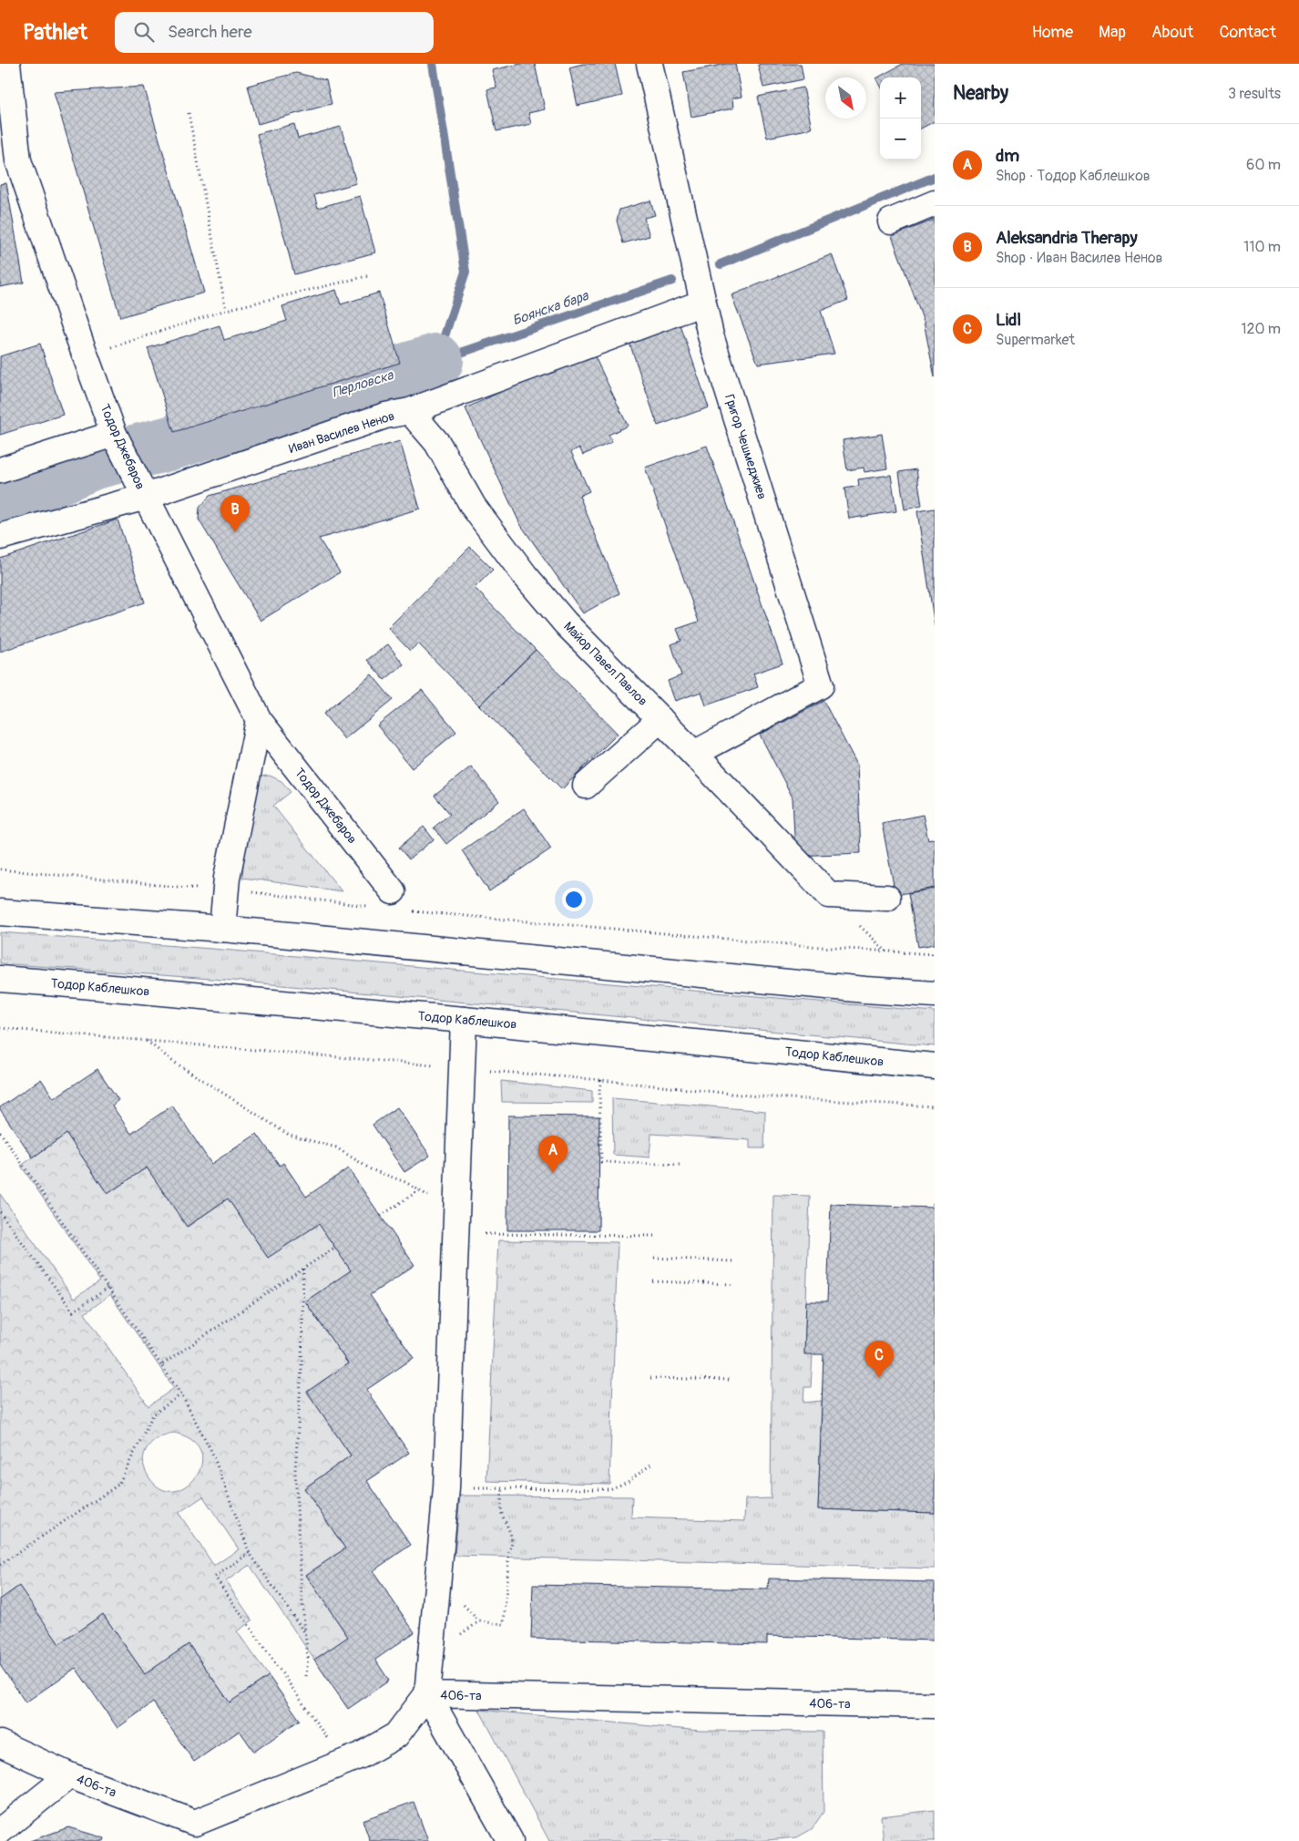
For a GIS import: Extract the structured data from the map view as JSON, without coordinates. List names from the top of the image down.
{
  "streets": {
    "street": [
      "Иван Василев Ненов",
      "Тодор Джебаров",
      "Григор Чешмеджиев",
      "Майор Павел Павлов",
      "Тодор Каблешков",
      "406-та"
    ]
  },
  "crossings": [
    ["Иван Василев Ненов", "Тодор Джебаров"],
    ["Иван Василев Ненов", "Григор Чешмеджиев"],
    ["Иван Василев Ненов", "Майор Павел Павлов"],
    ["Григор Чешмеджиев", "Майор Павел Павлов"]
  ],
  "water": ["Боянска бара", "Перловска"],
  "north": "bottom right",
  "page": {
    "header": "Pathlet",
    "search": "Search here",
    "nav": [
      "Home",
      "Map",
      "About",
      "Contact"
    ],
    "heading": ["Nearby", "3 results"],
    "map_buttons": ["+", "−"],
    "list": [
      {
        "mark": "A",
        "name": "dm",
        "note": "Shop · Тодор Каблешков",
        "value": "60 m"
      },
      {
        "mark": "B",
        "name": "Aleksandria Therapy",
        "note": "Shop · Иван Василев Ненов",
        "value": "110 m"
      },
      {
        "mark": "C",
        "name": "Lidl",
        "note": "Supermarket",
        "value": "120 m"
      }
    ],
    "pins": ["B", "A", "C"]
  }
}
